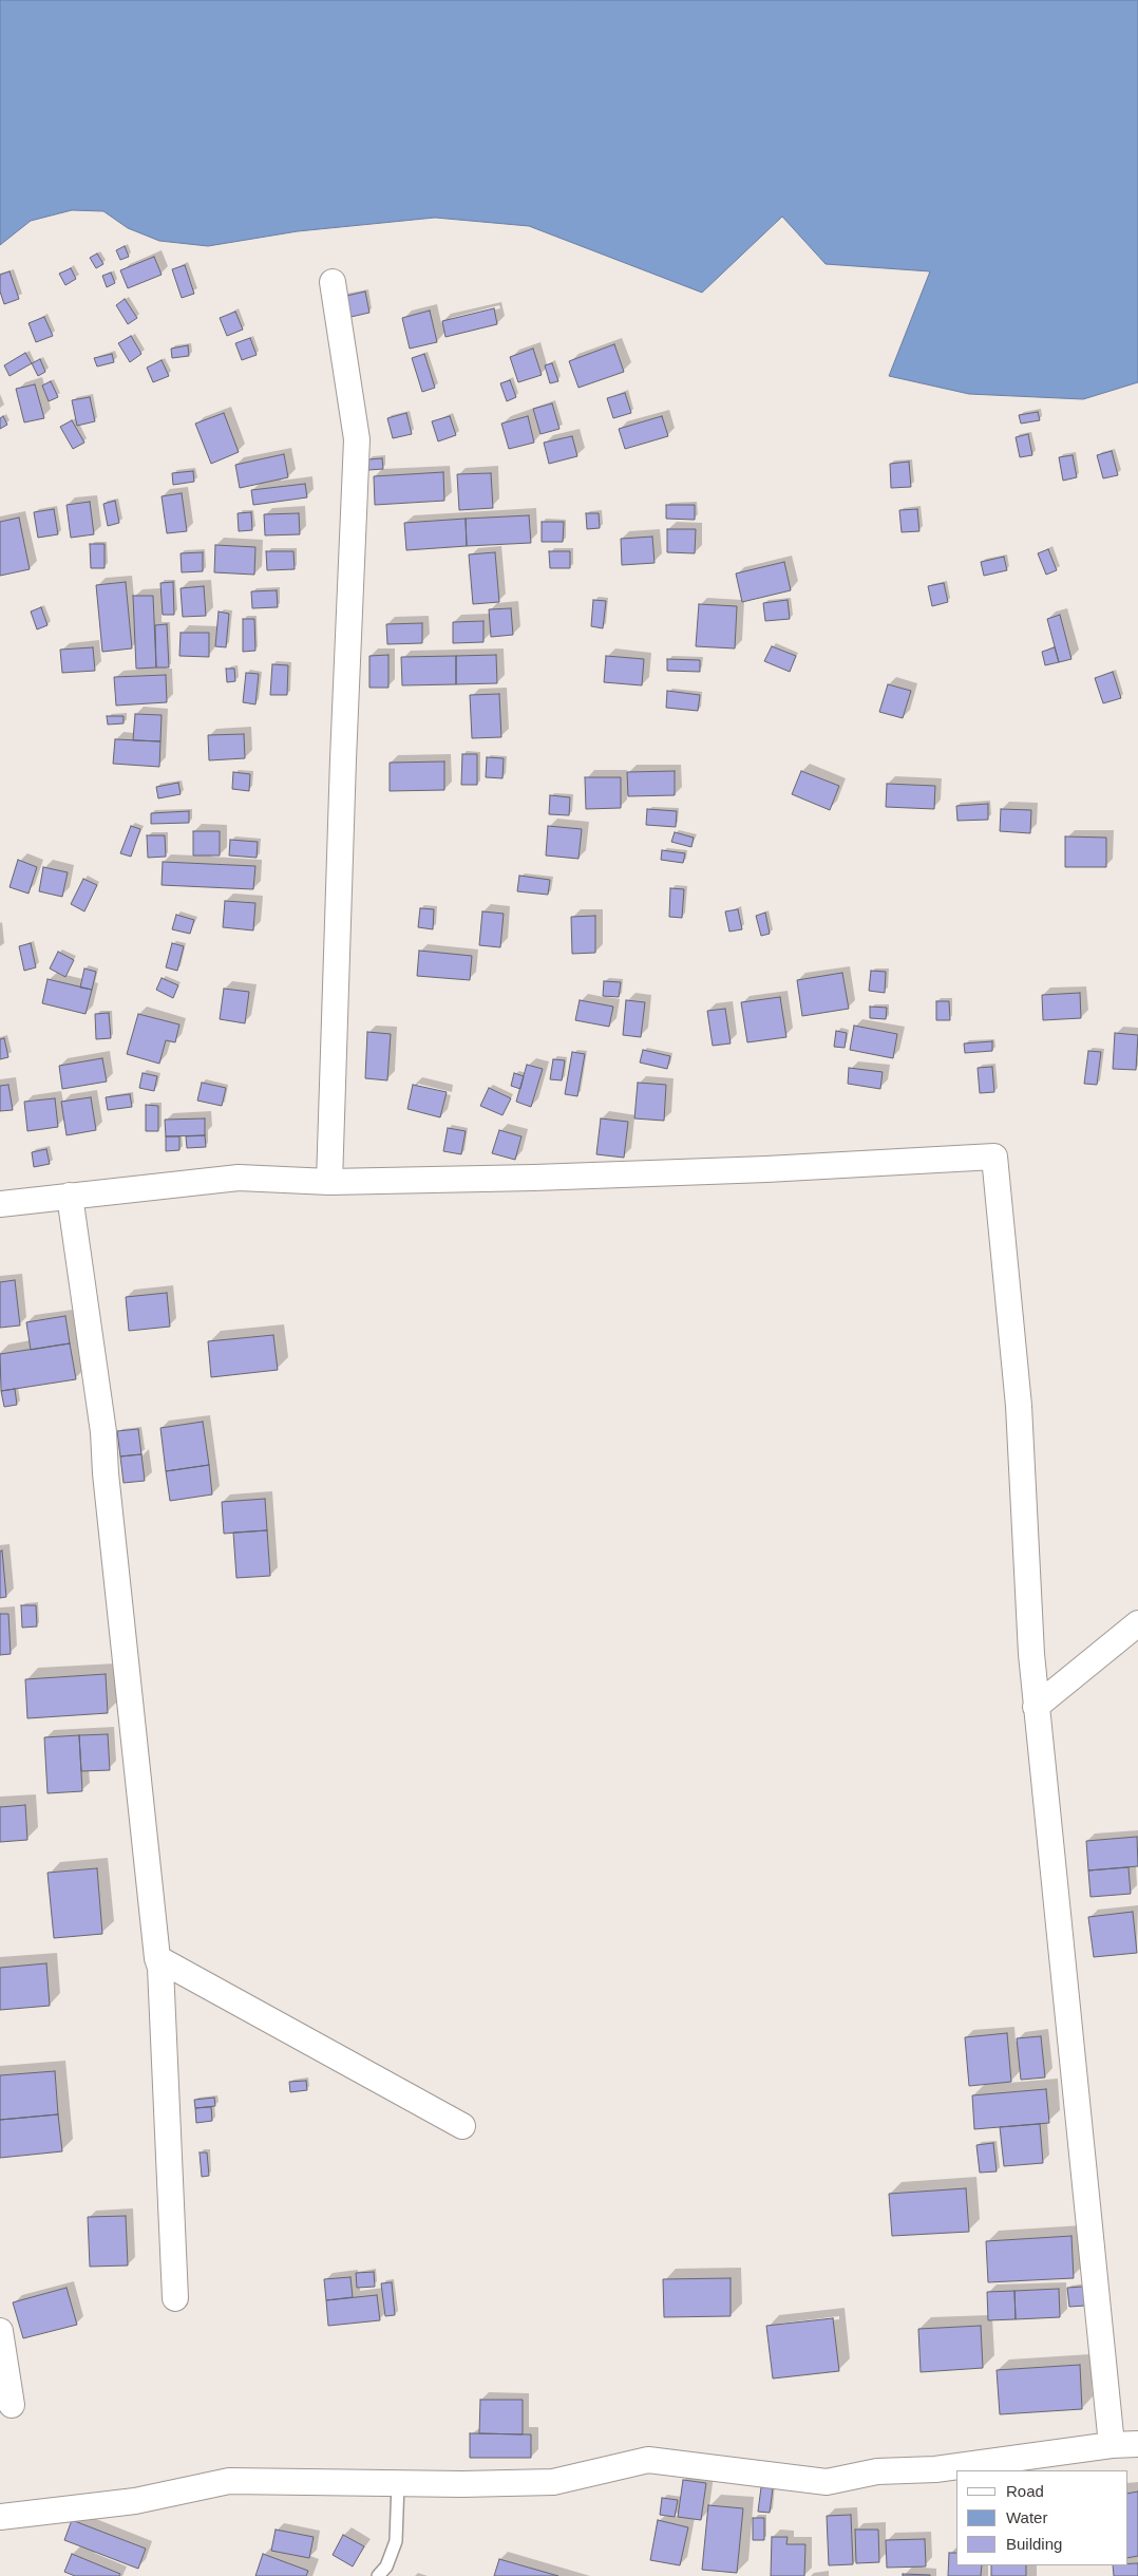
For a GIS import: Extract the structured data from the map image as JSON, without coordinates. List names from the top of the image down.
{
  "legend": ["Road", "Water", "Building"]
}
